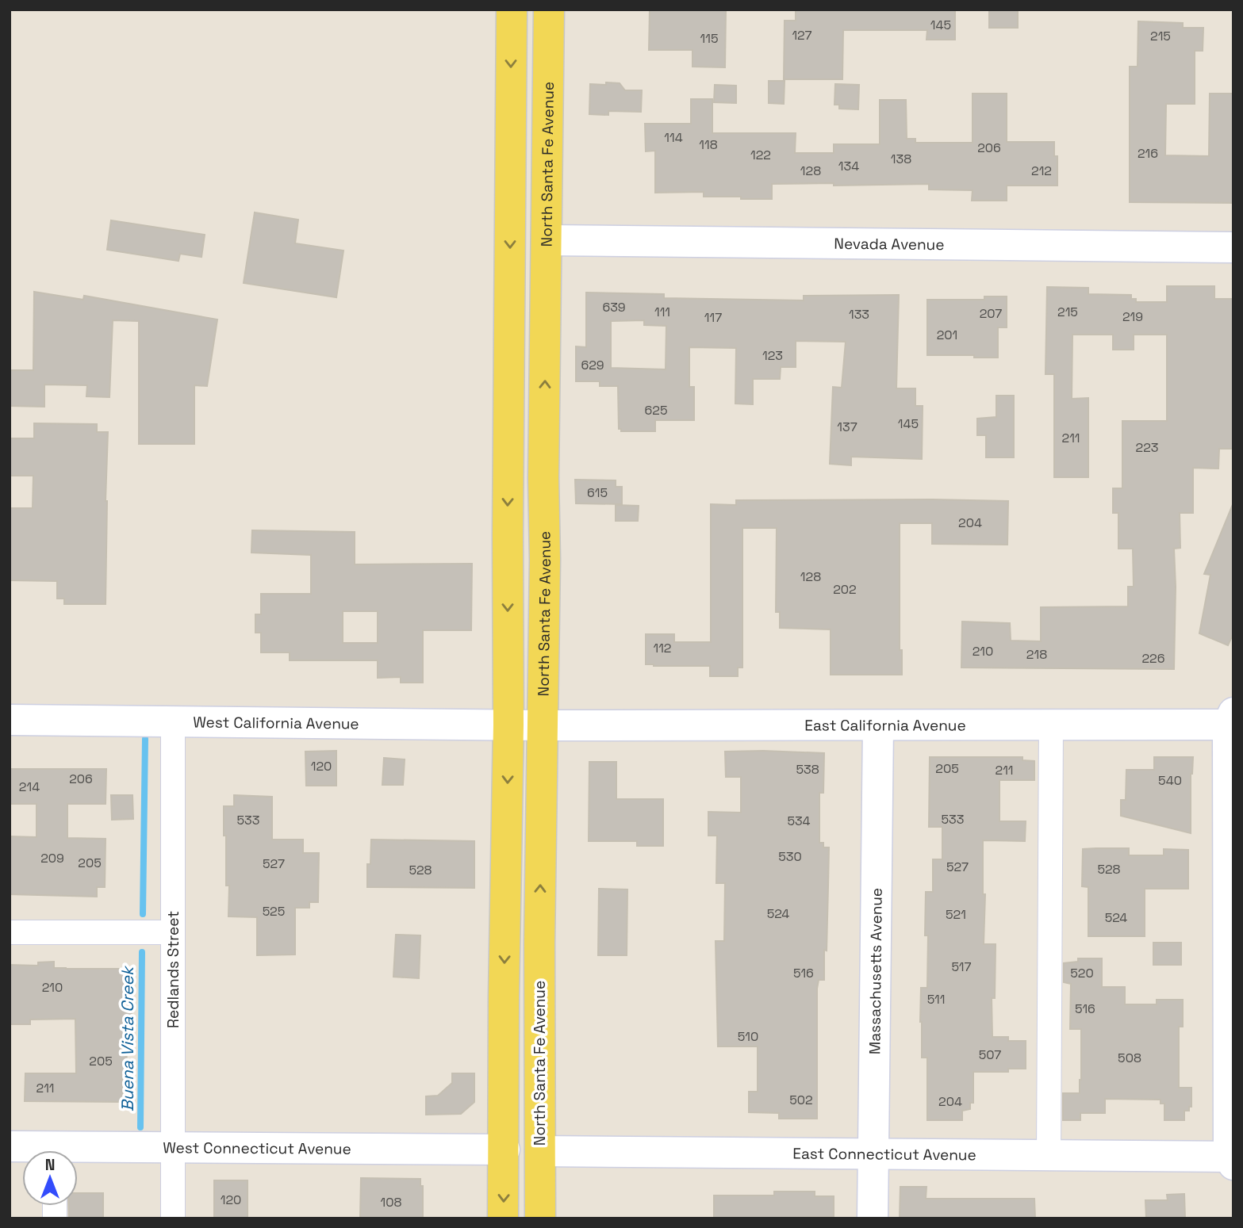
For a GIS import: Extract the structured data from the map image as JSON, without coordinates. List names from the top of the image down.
{
  "streets": {
    "main road": ["North Santa Fe Avenue"],
    "street": [
      "Nevada Avenue",
      "West California Avenue",
      "East California Avenue",
      "Redlands Street",
      "Massachusetts Avenue",
      "West Connecticut Avenue",
      "East Connecticut Avenue"
    ]
  },
  "crossings": [
    ["North Santa Fe Avenue", "Nevada Avenue"],
    ["North Santa Fe Avenue", "West California Avenue"],
    ["North Santa Fe Avenue", "East California Avenue"],
    ["North Santa Fe Avenue", "East Connecticut Avenue"],
    ["West California Avenue", "East California Avenue"],
    ["West California Avenue", "Redlands Street"],
    ["East California Avenue", "Massachusetts Avenue"],
    ["Redlands Street", "West Connecticut Avenue"],
    ["Massachusetts Avenue", "East Connecticut Avenue"]
  ],
  "water": ["Buena Vista Creek"],
  "house_numbers": [
    "145",
    "127",
    "215",
    "115",
    "114",
    "118",
    "206",
    "216",
    "122",
    "138",
    "134",
    "128",
    "212",
    "639",
    "111",
    "215",
    "207",
    "133",
    "219",
    "117",
    "201",
    "123",
    "629",
    "625",
    "145",
    "137",
    "211",
    "223",
    "615",
    "204",
    "128",
    "202",
    "112",
    "210",
    "218",
    "226",
    "120",
    "205",
    "538",
    "211",
    "206",
    "540",
    "214",
    "533",
    "533",
    "534",
    "530",
    "209",
    "205",
    "527",
    "527",
    "528",
    "528",
    "525",
    "524",
    "521",
    "524",
    "517",
    "516",
    "520",
    "210",
    "511",
    "516",
    "510",
    "507",
    "508",
    "205",
    "211",
    "502",
    "204",
    "120",
    "108"
  ],
  "north": "top"
}
